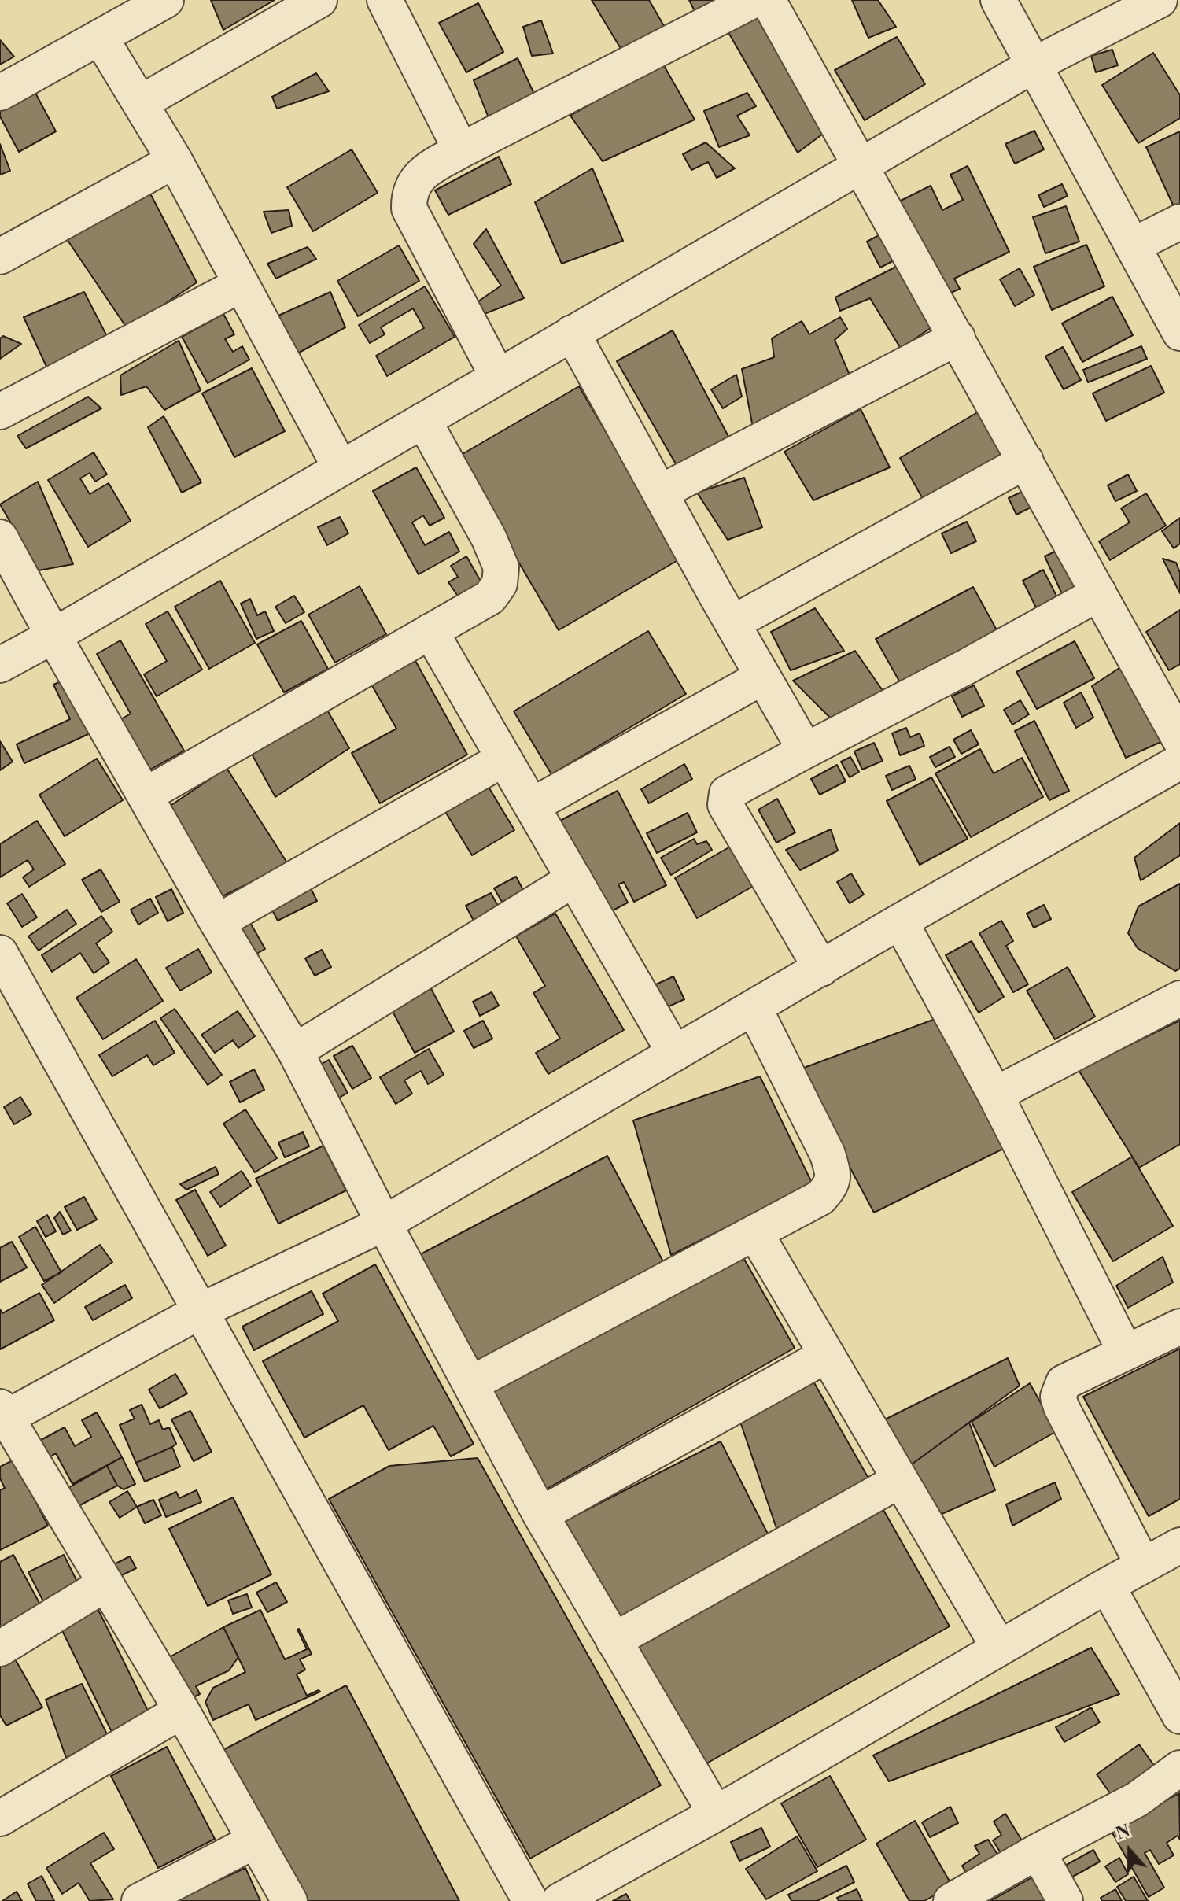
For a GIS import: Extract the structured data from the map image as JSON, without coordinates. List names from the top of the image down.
{
  "north": "top"
}
